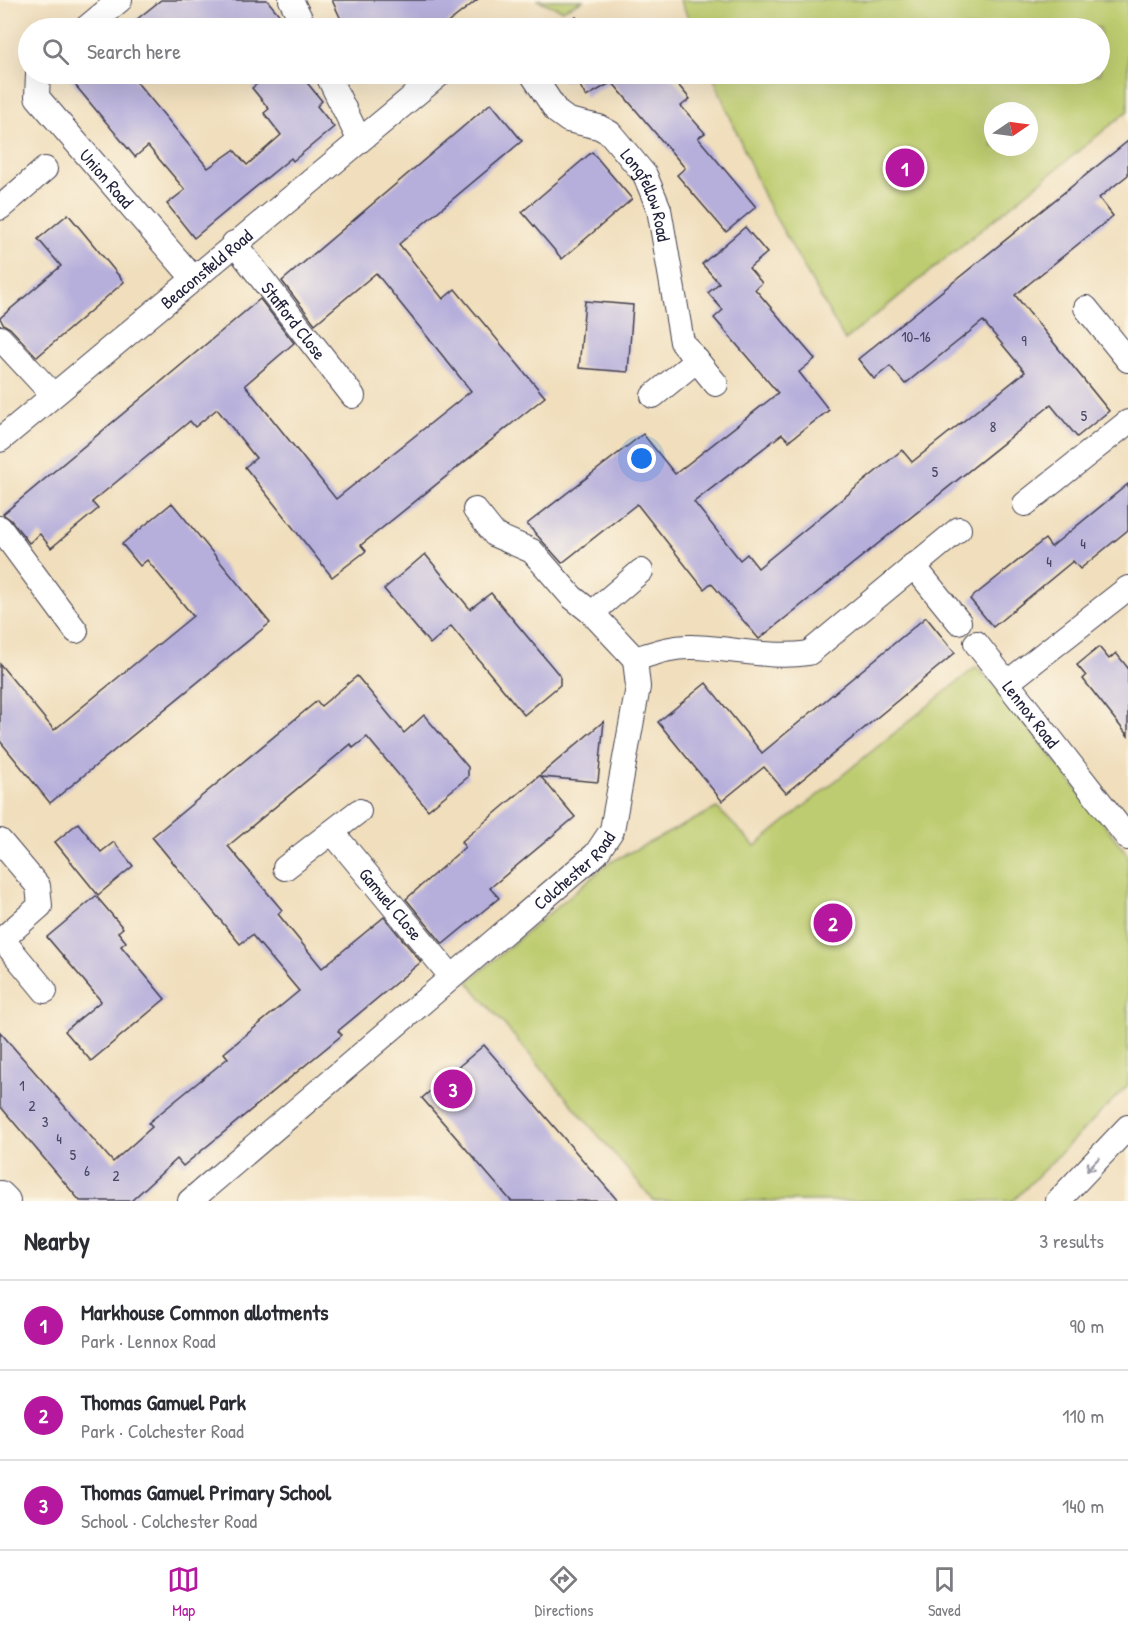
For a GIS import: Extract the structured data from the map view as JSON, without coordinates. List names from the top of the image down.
{
  "streets": {
    "street": [
      "Union Road",
      "Longfellow Road",
      "Beaconsfield Road",
      "Stafford Close",
      "Lennox Road",
      "Colchester Road",
      "Gamuel Close"
    ]
  },
  "crossings": [
    ["Union Road", "Beaconsfield Road"],
    ["Beaconsfield Road", "Stafford Close"],
    ["Colchester Road", "Gamuel Close"]
  ],
  "house_numbers": [
    "10-16",
    "9",
    "5",
    "8",
    "5",
    "4",
    "4",
    "1",
    "2",
    "3",
    "4",
    "5",
    "6",
    "2"
  ],
  "north": "right",
  "page": {
    "search": "Search here",
    "pins": ["1", "2", "3"],
    "heading": ["Nearby", "3 results"],
    "list": [
      {
        "mark": "1",
        "name": "Markhouse Common allotments",
        "note": "Park · Lennox Road",
        "value": "90 m"
      },
      {
        "mark": "2",
        "name": "Thomas Gamuel Park",
        "note": "Park · Colchester Road",
        "value": "110 m"
      },
      {
        "mark": "3",
        "name": "Thomas Gamuel Primary School",
        "note": "School · Colchester Road",
        "value": "140 m"
      }
    ],
    "nav": ["Map", "Directions", "Saved"]
  }
}
